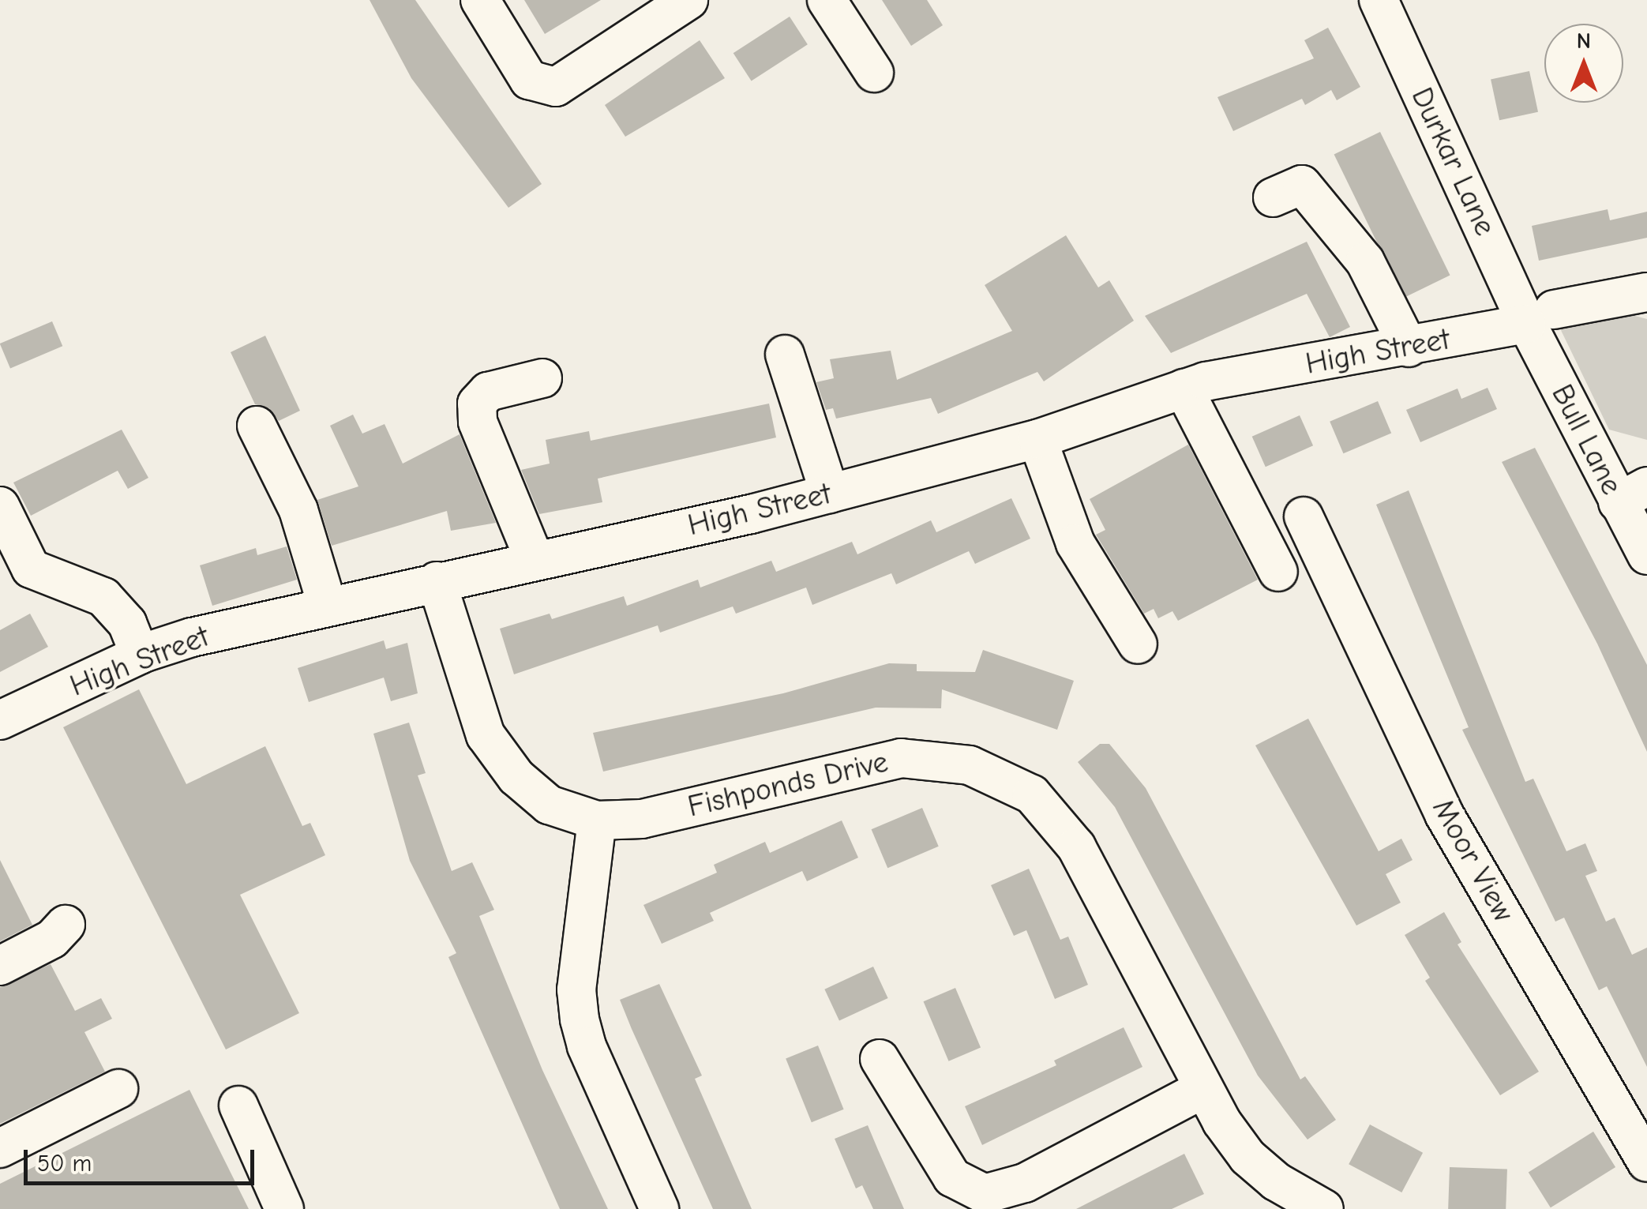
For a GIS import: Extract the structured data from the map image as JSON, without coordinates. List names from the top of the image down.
{
  "streets": {
    "street": [
      "Durkar Lane",
      "High Street",
      "Bull Lane",
      "Fishponds Drive",
      "Moor View"
    ]
  },
  "crossings": [
    ["Durkar Lane", "High Street"],
    ["Durkar Lane", "Bull Lane"],
    ["High Street", "Bull Lane"],
    ["High Street", "Fishponds Drive"]
  ],
  "scale_bar": "50 m",
  "north": "top"
}
